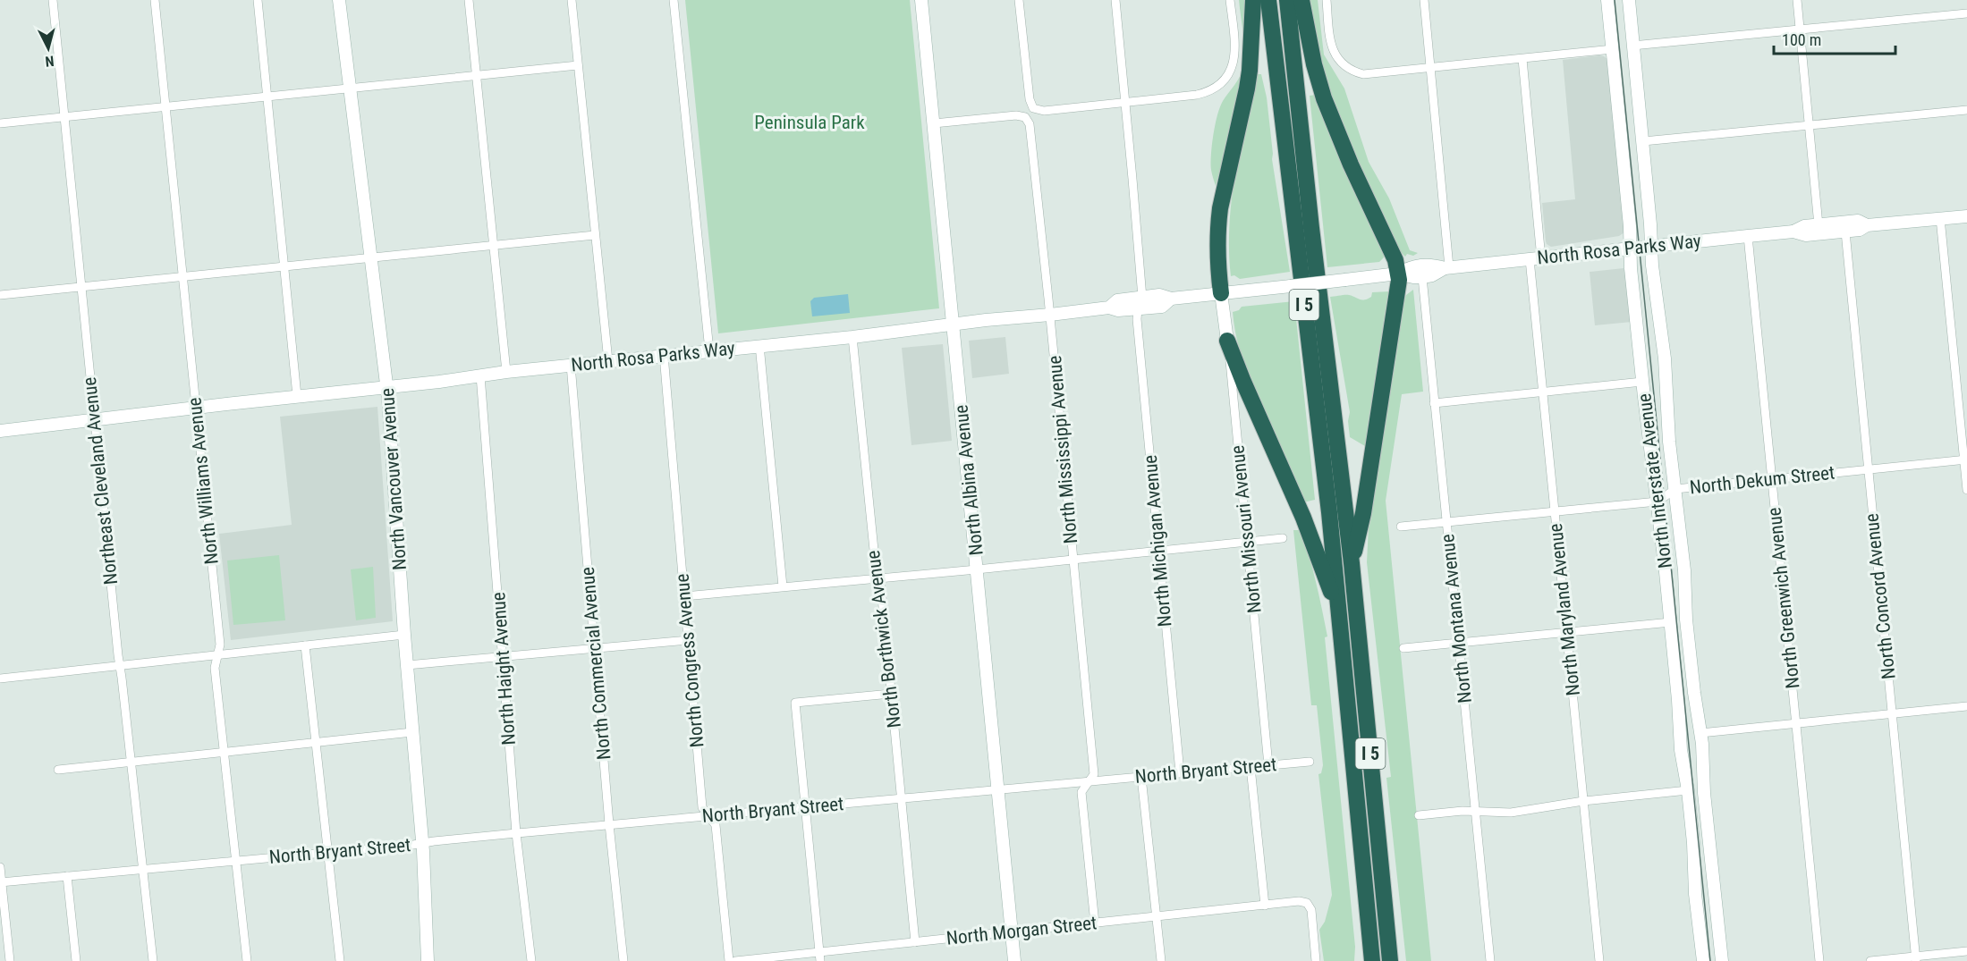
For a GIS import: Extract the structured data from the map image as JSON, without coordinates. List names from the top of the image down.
{
  "streets": {
    "highway": ["I 5"],
    "street": [
      "North Rosa Parks Way",
      "North Mississippi Avenue",
      "North Vancouver Avenue",
      "North Albina Avenue",
      "North Dekum Street",
      "Northeast Cleveland Avenue",
      "North Williams Avenue",
      "North Interstate Avenue",
      "North Missouri Avenue",
      "North Michigan Avenue",
      "North Concord Avenue",
      "North Greenwich Avenue",
      "North Maryland Avenue",
      "North Montana Avenue",
      "North Borthwick Avenue",
      "North Congress Avenue",
      "North Commercial Avenue",
      "North Haight Avenue",
      "North Bryant Street",
      "North Morgan Street"
    ]
  },
  "crossings": [
    ["North Rosa Parks Way", "North Mississippi Avenue"],
    ["North Rosa Parks Way", "North Vancouver Avenue"],
    ["North Rosa Parks Way", "North Albina Avenue"],
    ["North Rosa Parks Way", "Northeast Cleveland Avenue"],
    ["North Rosa Parks Way", "North Williams Avenue"],
    ["North Rosa Parks Way", "North Interstate Avenue"],
    ["North Rosa Parks Way", "North Missouri Avenue"],
    ["North Rosa Parks Way", "North Michigan Avenue"],
    ["North Rosa Parks Way", "North Concord Avenue"],
    ["North Rosa Parks Way", "North Greenwich Avenue"],
    ["North Rosa Parks Way", "North Maryland Avenue"],
    ["North Rosa Parks Way", "North Montana Avenue"],
    ["North Rosa Parks Way", "North Borthwick Avenue"],
    ["North Rosa Parks Way", "North Congress Avenue"],
    ["North Rosa Parks Way", "North Commercial Avenue"],
    ["North Rosa Parks Way", "North Haight Avenue"],
    ["North Mississippi Avenue", "North Albina Avenue"],
    ["North Mississippi Avenue", "North Bryant Street"],
    ["North Mississippi Avenue", "North Morgan Street"],
    ["North Vancouver Avenue", "North Bryant Street"],
    ["North Albina Avenue", "North Bryant Street"],
    ["North Albina Avenue", "North Morgan Street"],
    ["North Dekum Street", "North Interstate Avenue"],
    ["North Dekum Street", "North Concord Avenue"],
    ["North Dekum Street", "North Greenwich Avenue"],
    ["North Dekum Street", "North Maryland Avenue"],
    ["North Dekum Street", "North Montana Avenue"],
    ["Northeast Cleveland Avenue", "North Bryant Street"],
    ["North Williams Avenue", "North Bryant Street"],
    ["North Missouri Avenue", "North Bryant Street"],
    ["North Michigan Avenue", "North Bryant Street"],
    ["North Borthwick Avenue", "North Bryant Street"],
    ["North Borthwick Avenue", "North Morgan Street"],
    ["North Congress Avenue", "North Bryant Street"],
    ["North Commercial Avenue", "North Bryant Street"],
    ["North Haight Avenue", "North Bryant Street"]
  ],
  "parks": ["Peninsula Park"],
  "scale_bar": "100 m",
  "north": "bottom"
}
